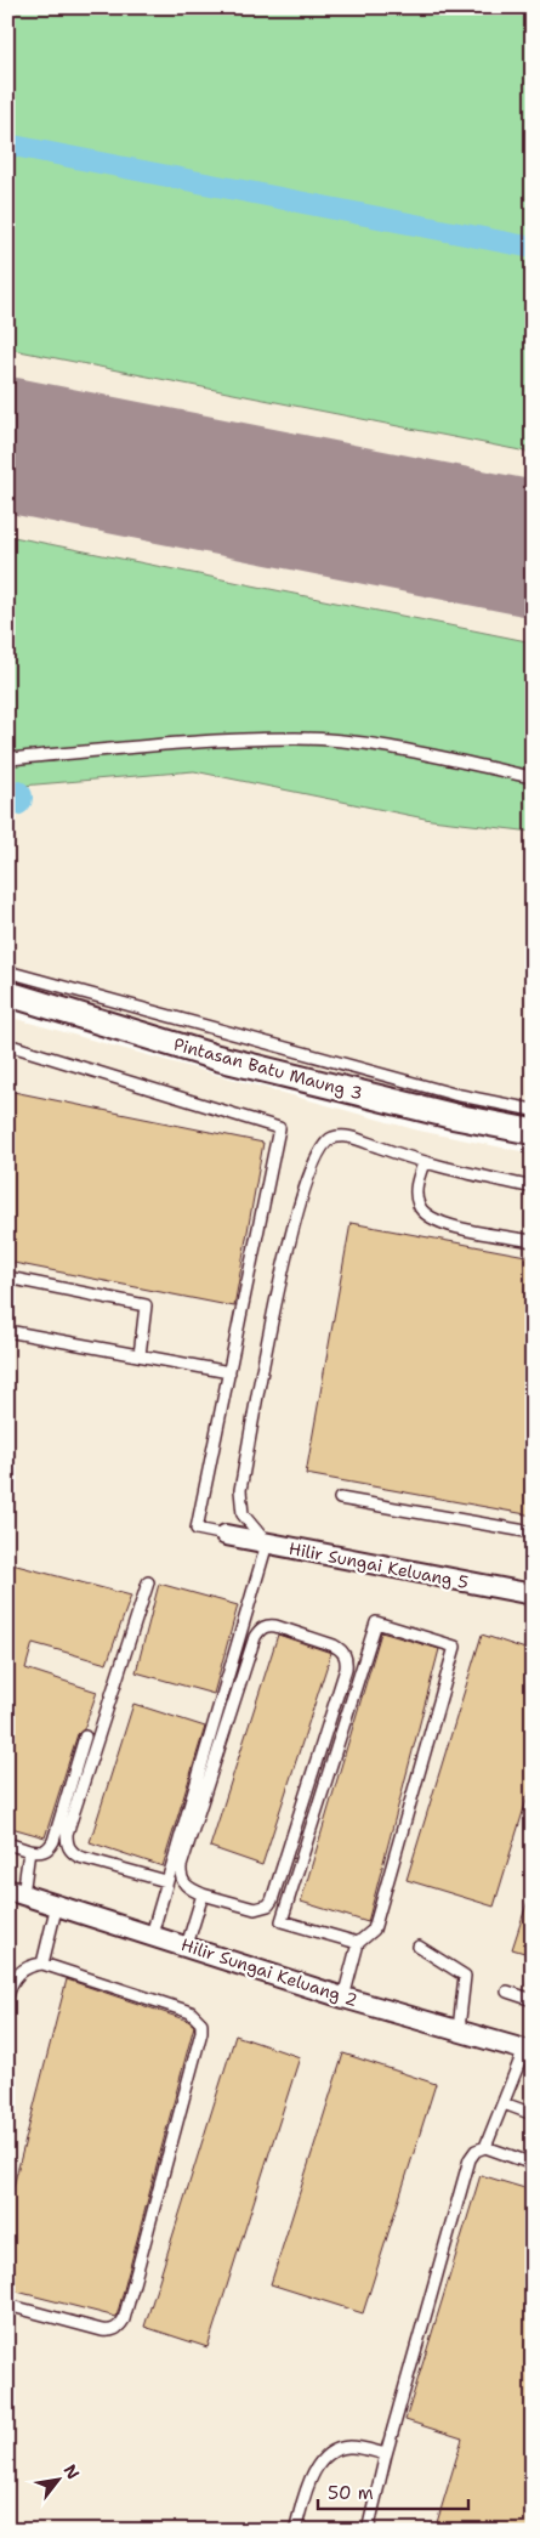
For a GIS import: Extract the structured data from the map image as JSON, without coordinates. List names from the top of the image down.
{
  "streets": {
    "street": ["Pintasan Batu Maung 3", "Hilir Sungai Keluang 5", "Hilir Sungai Keluang 2"]
  },
  "scale_bar": "50 m",
  "north": "top right"
}
